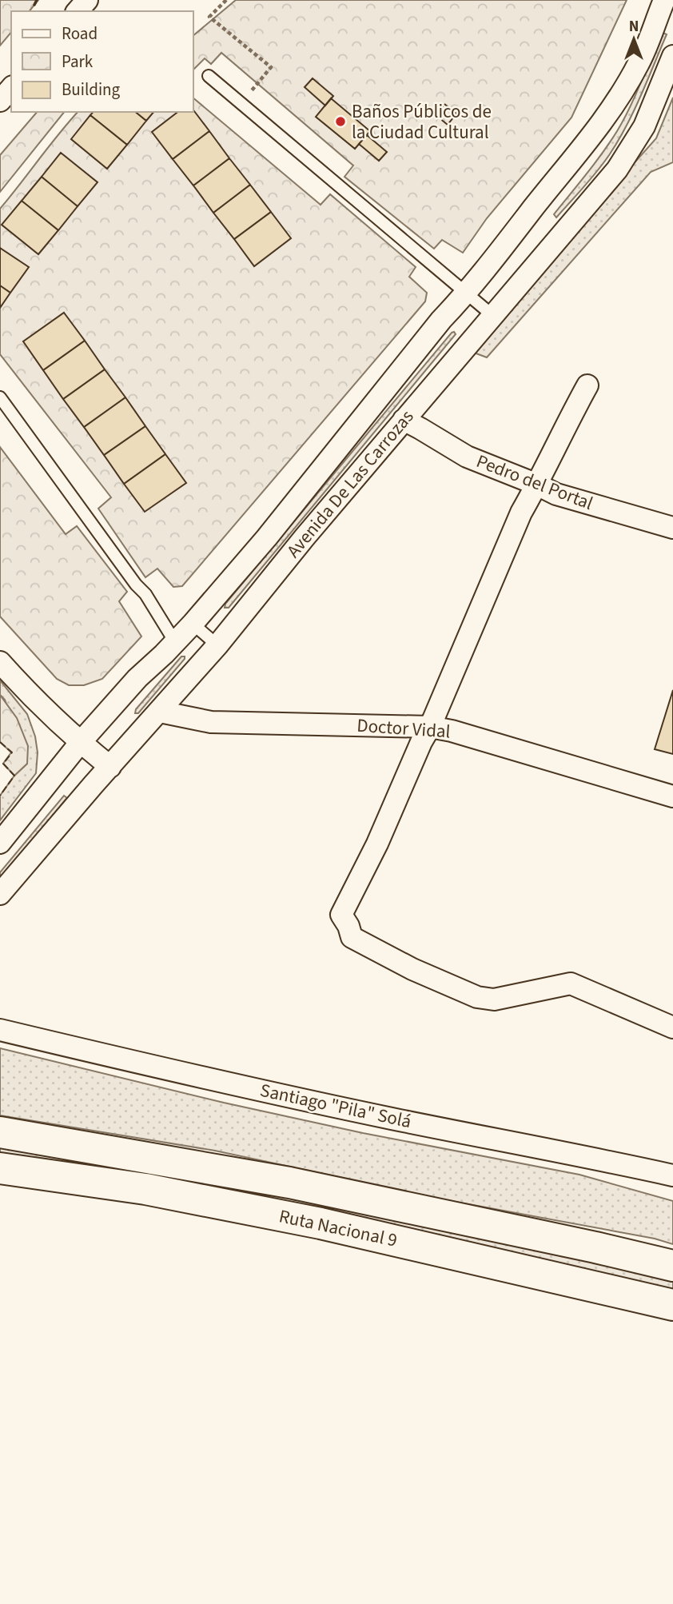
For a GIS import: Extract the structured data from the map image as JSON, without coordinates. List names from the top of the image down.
{
  "streets": {
    "highway": ["Ruta Nacional 9"],
    "street": [
      "Pedro del Portal",
      "Avenida De Las Carrozas",
      "Doctor Vidal",
      "Santiago \"Pila\" Solá"
    ]
  },
  "crossings": [
    ["Pedro del Portal", "Avenida De Las Carrozas"],
    ["Avenida De Las Carrozas", "Doctor Vidal"]
  ],
  "places": ["Baños Públicos de la Ciudad Cultural"],
  "legend": ["Road", "Park", "Building"],
  "north": "top"
}
